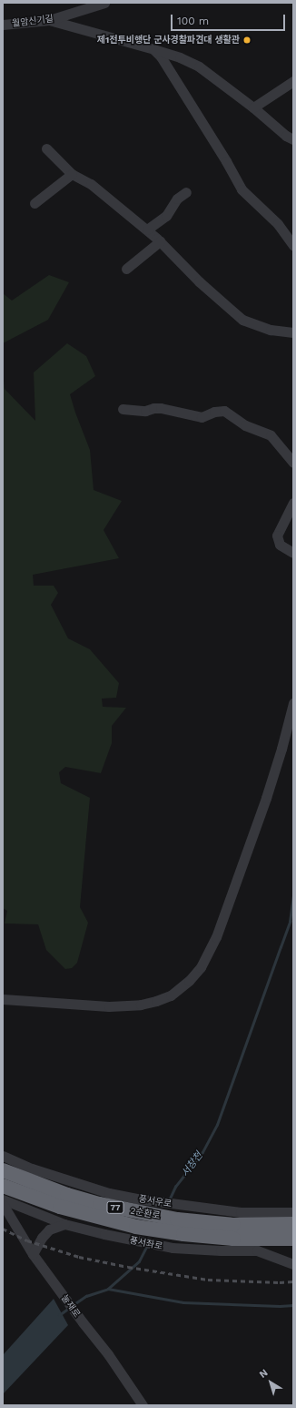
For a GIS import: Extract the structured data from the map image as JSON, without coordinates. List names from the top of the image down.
{
  "streets": {
    "highway": ["77", "2순환로"],
    "street": [
      "월암신기길",
      "풍서우로",
      "풍서좌로",
      "눌재로"
    ]
  },
  "water": ["서창천"],
  "places": ["제1전투비행단 군사경찰파견대 생활관"],
  "scale_bar": "100 m",
  "north": "top left"
}
